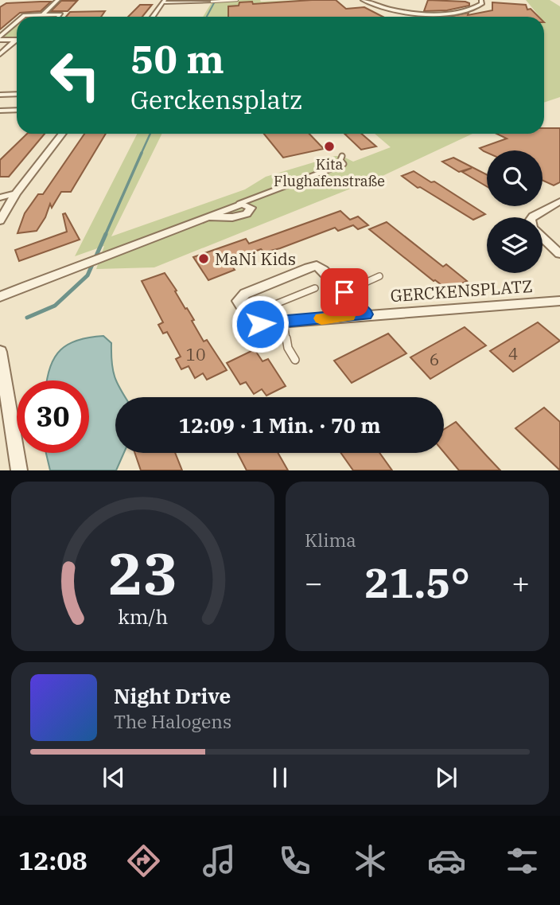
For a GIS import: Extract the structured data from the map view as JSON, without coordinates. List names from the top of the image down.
{
  "streets": {
    "street": ["GERCKENSPLATZ"]
  },
  "places": ["Kita Flughafenstraße", "MaNi Kids"],
  "house_numbers": ["4", "10", "6"],
  "page": {
    "turn": ["50 m", "Gerckensplatz"],
    "limit": "30",
    "trip": "12:09 · 1 Min. · 70 m",
    "tile": "Klima",
    "heat": ["−", "21.5°", "+"],
    "song": ["Night Drive", "The Halogens"],
    "tabs": "12:08",
    "gauge": ["23", "km/h"]
  }
}
